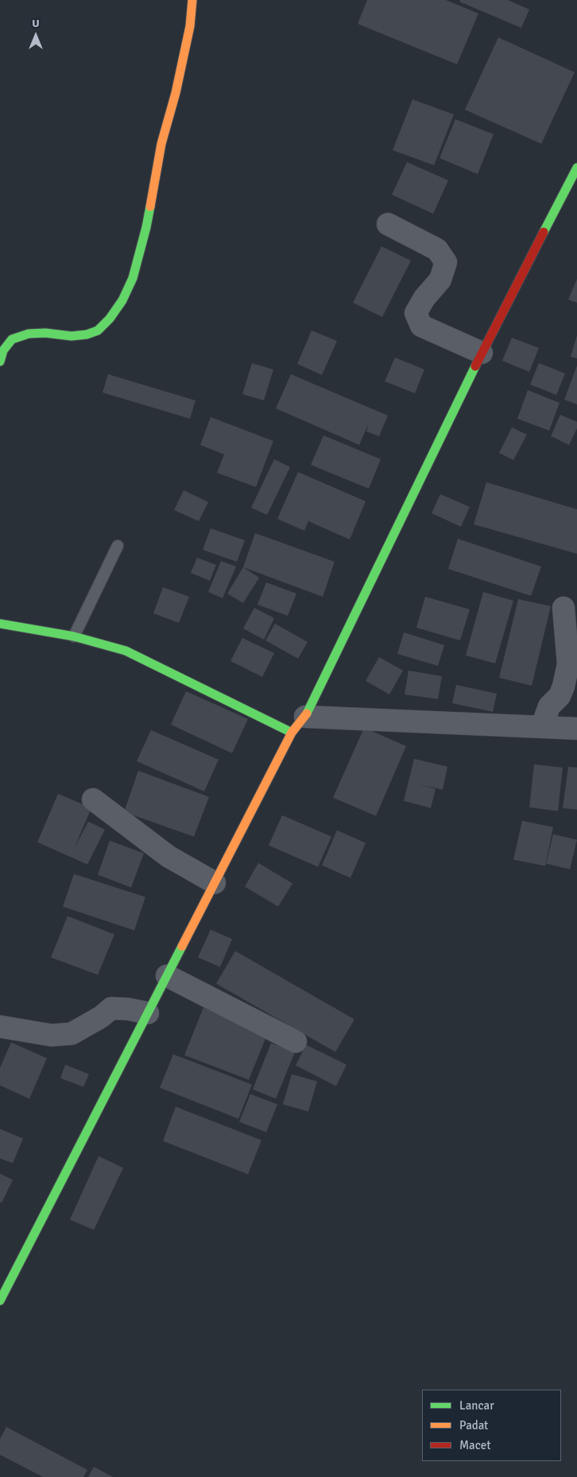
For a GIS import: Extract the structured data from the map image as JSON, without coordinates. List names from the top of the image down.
{
  "legend": ["Lancar", "Padat", "Macet"],
  "north": "top"
}
